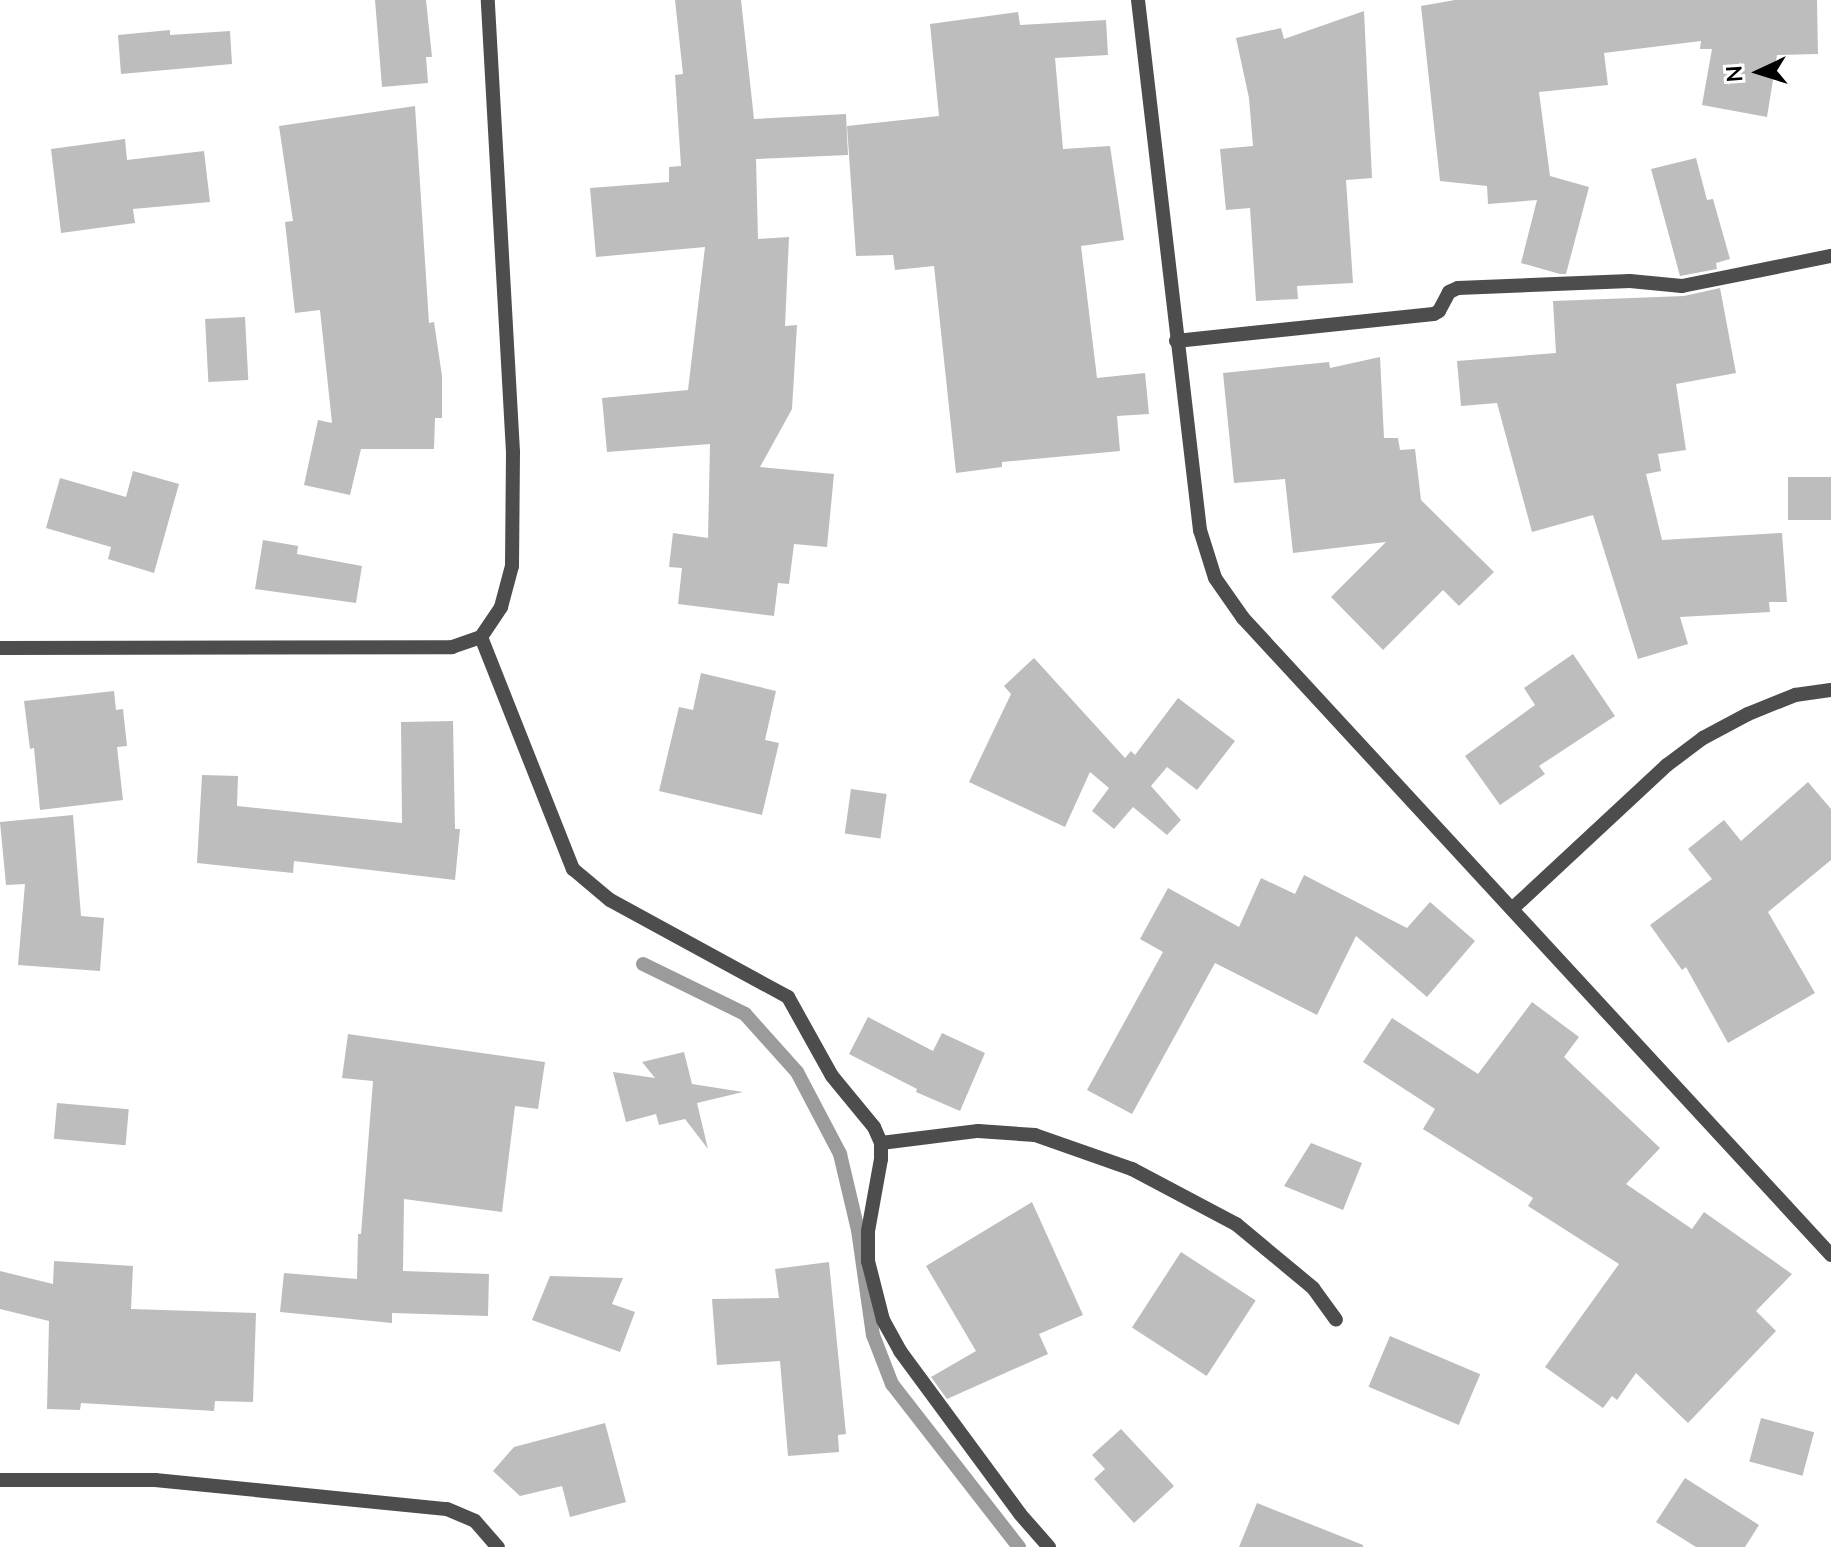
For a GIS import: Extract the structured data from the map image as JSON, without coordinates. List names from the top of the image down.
{
  "north": "left"
}
